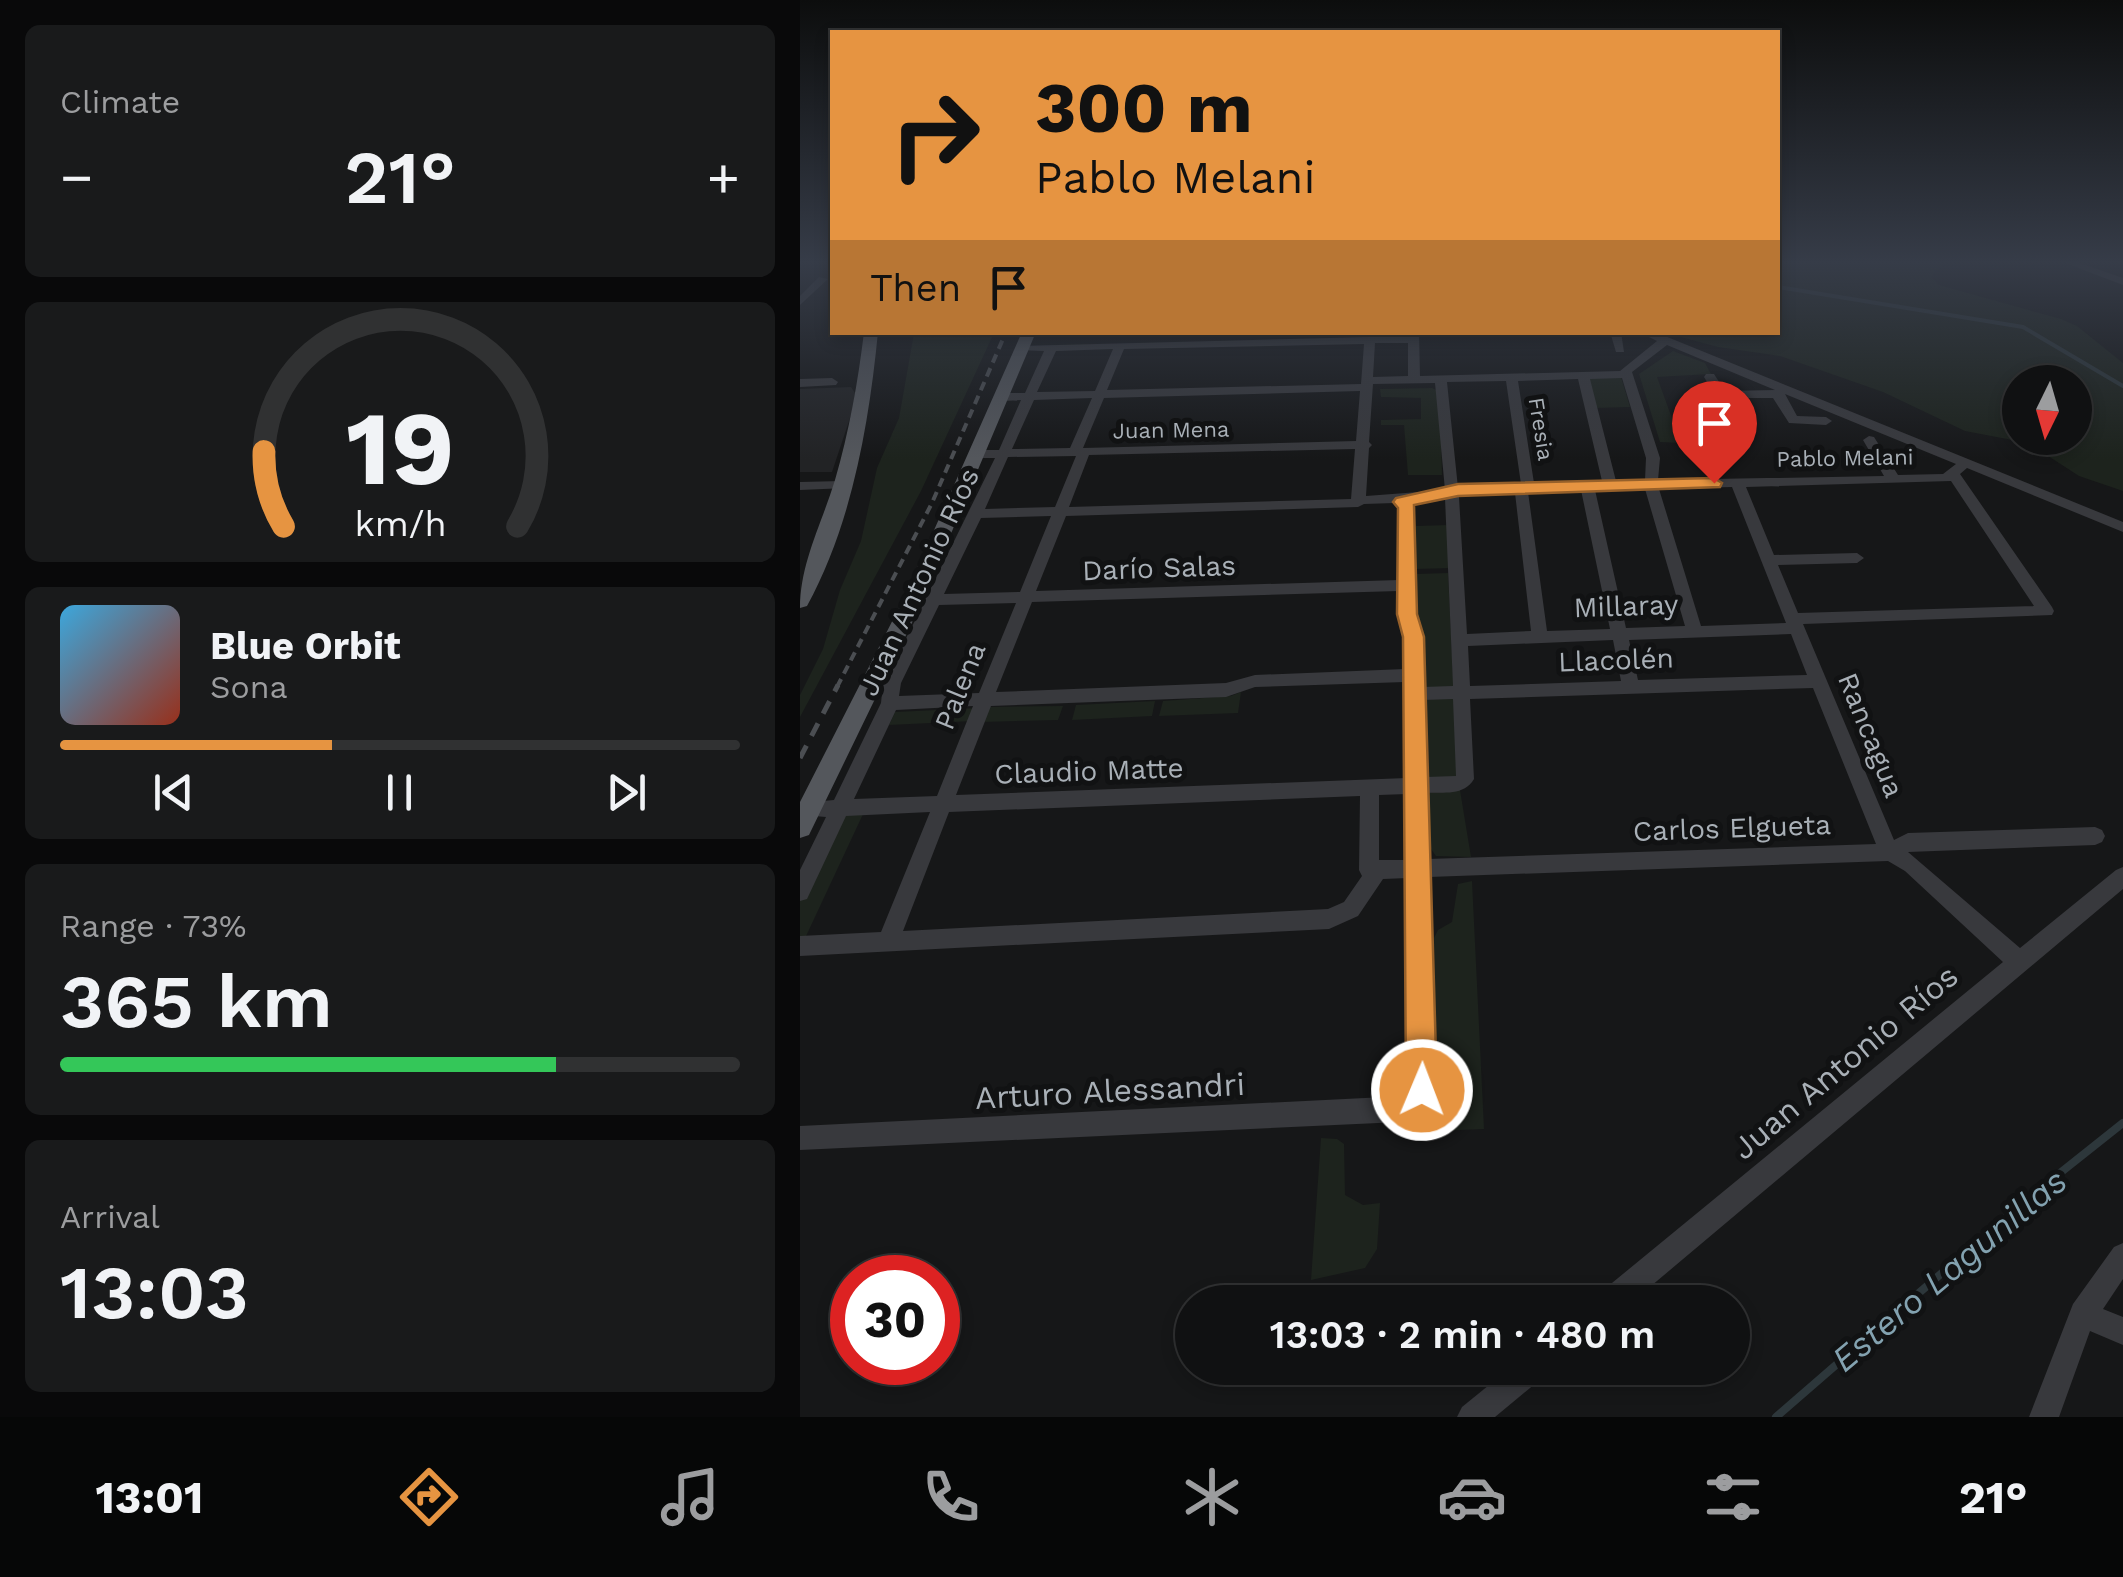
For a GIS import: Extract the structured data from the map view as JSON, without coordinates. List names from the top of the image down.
{
  "streets": {
    "main road": ["Juan Antonio Ríos"],
    "street": [
      "Fresia",
      "Juan Mena",
      "Pablo Melani",
      "Darío Salas",
      "Millaray",
      "Llacolén",
      "Palena",
      "Rancagua",
      "Claudio Matte",
      "Carlos Elgueta",
      "Arturo Alessandri"
    ]
  },
  "crossings": [
    ["Fresia", "Pablo Melani"],
    ["Fresia", "Millaray"],
    ["Juan Mena", "Juan Antonio Ríos"],
    ["Juan Mena", "Palena"],
    ["Pablo Melani", "Millaray"],
    ["Pablo Melani", "Palena"],
    ["Pablo Melani", "Rancagua"],
    ["Darío Salas", "Juan Antonio Ríos"],
    ["Darío Salas", "Palena"],
    ["Juan Antonio Ríos", "Rancagua"],
    ["Juan Antonio Ríos", "Claudio Matte"],
    ["Millaray", "Rancagua"],
    ["Llacolén", "Palena"],
    ["Llacolén", "Rancagua"],
    ["Llacolén", "Claudio Matte"],
    ["Palena", "Claudio Matte"],
    ["Rancagua", "Carlos Elgueta"],
    ["Carlos Elgueta", "Arturo Alessandri"]
  ],
  "water": ["Estero Lagunillas"],
  "north": "bottom",
  "page": {
    "tile": [
      "Climate",
      ["Range · 73%", "365 km"],
      ["Arrival", "13:03"]
    ],
    "turn": ["300 m", "Pablo Melani"],
    "heat": ["−", "21°", "+"],
    "then": "Then",
    "song": ["Blue Orbit", "Sona"],
    "limit": "30",
    "trip": "13:03 · 2 min · 480 m",
    "tabs": ["13:01", "21°"],
    "gauge": ["19", "km/h"]
  }
}
